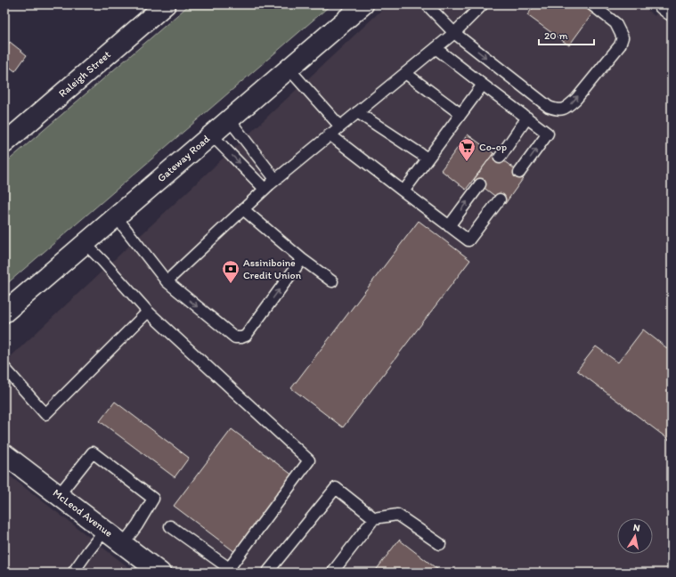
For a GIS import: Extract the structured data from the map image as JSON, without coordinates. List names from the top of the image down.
{
  "streets": {
    "main road": ["Raleigh Street", "Gateway Road", "McLeod Avenue"]
  },
  "places": {
    "supermarket": ["Co-op"],
    "bank": ["Assiniboine Credit Union"]
  },
  "scale_bar": "20 m",
  "north": "top"
}
